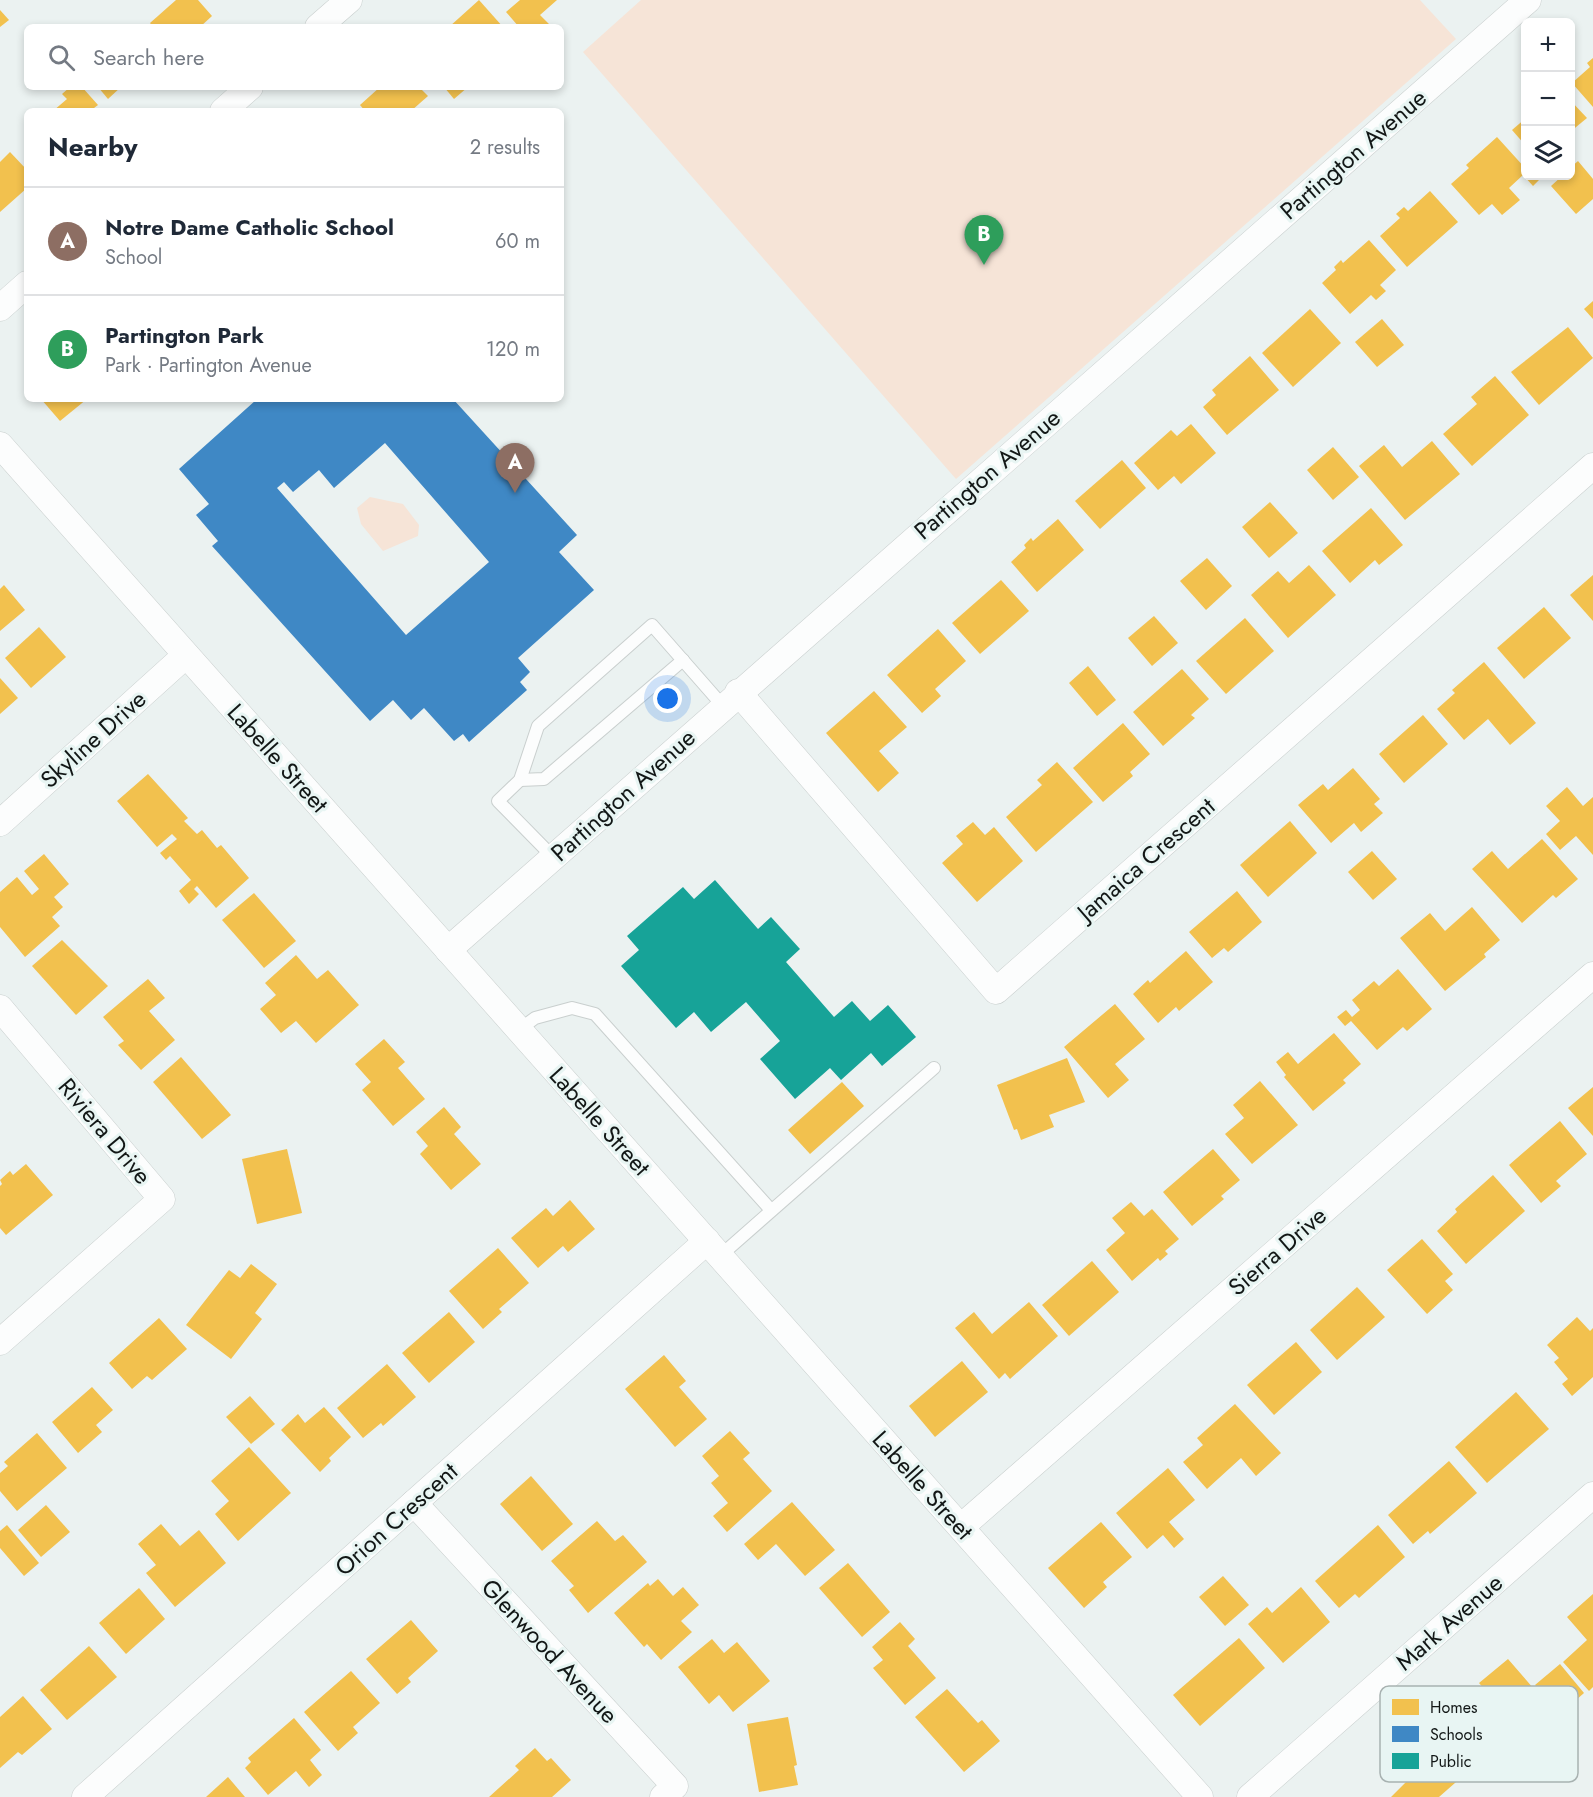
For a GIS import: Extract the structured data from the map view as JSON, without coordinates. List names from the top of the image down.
{
  "streets": {
    "street": [
      "Partington Avenue",
      "Skyline Drive",
      "Labelle Street",
      "Jamaica Crescent",
      "Riviera Drive",
      "Sierra Drive",
      "Orion Crescent",
      "Mark Avenue",
      "Glenwood Avenue"
    ]
  },
  "crossings": [
    ["Partington Avenue", "Labelle Street"],
    ["Partington Avenue", "Jamaica Crescent"],
    ["Skyline Drive", "Labelle Street"],
    ["Labelle Street", "Sierra Drive"],
    ["Labelle Street", "Orion Crescent"],
    ["Orion Crescent", "Glenwood Avenue"]
  ],
  "legend": ["Homes", "Schools", "Public"],
  "page": {
    "map_buttons": ["+", "−"],
    "search": "Search here",
    "heading": ["Nearby", "2 results"],
    "list": [
      {
        "mark": "A",
        "name": "Notre Dame Catholic School",
        "note": "School",
        "value": "60 m"
      },
      {
        "mark": "B",
        "name": "Partington Park",
        "note": "Park · Partington Avenue",
        "value": "120 m"
      }
    ],
    "pins": ["B", "A"]
  }
}
